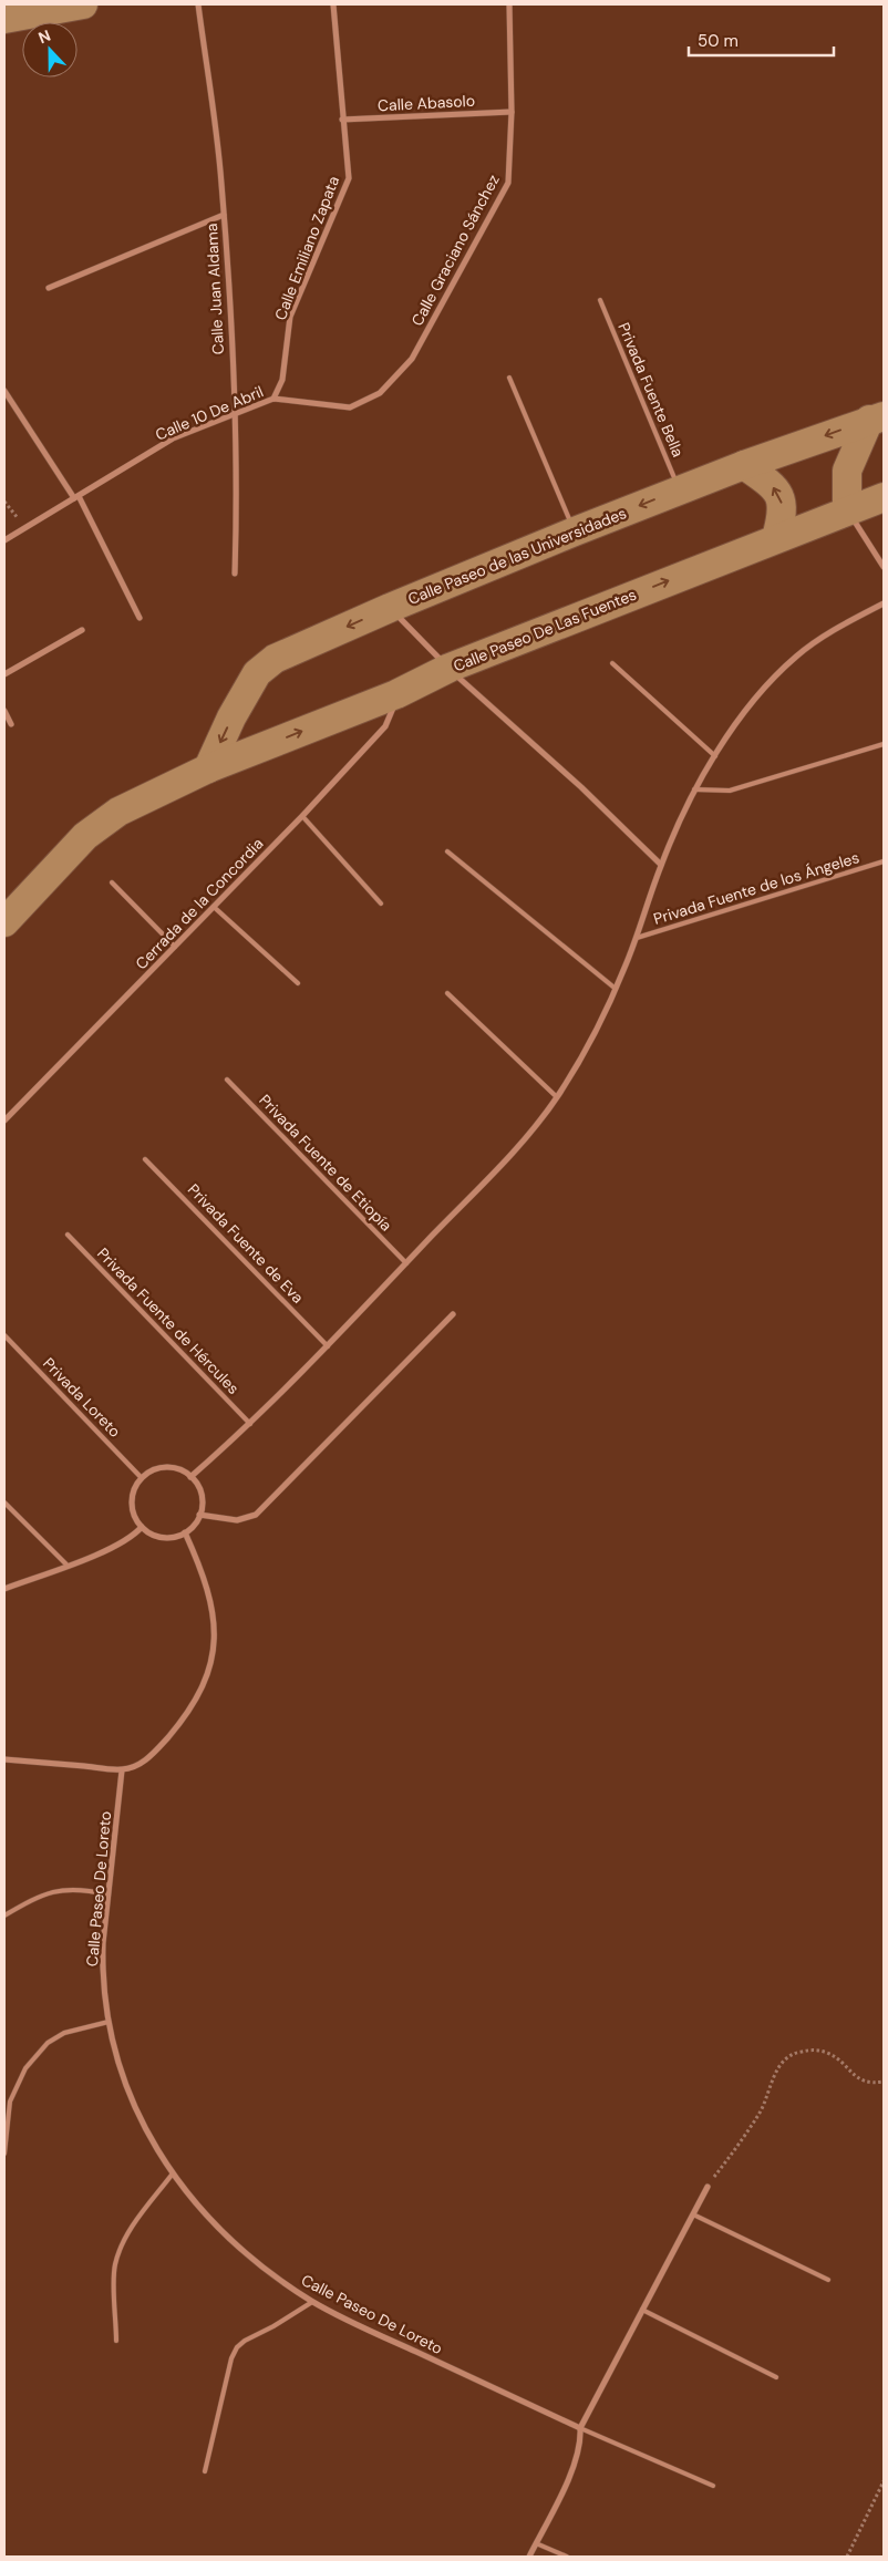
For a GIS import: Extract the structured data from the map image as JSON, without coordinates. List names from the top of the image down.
{
  "streets": {
    "street": [
      "Calle Abasolo",
      "Calle Emiliano Zapata",
      "Calle Graciano Sánchez",
      "Calle Juan Aldama",
      "Calle 10 De Abril",
      "Calle Paseo de las Universidades",
      "Calle Paseo De Las Fuentes",
      "Cerrada de la Concordia",
      "Calle Paseo De Loreto"
    ],
    "lane": [
      "Privada Fuente Bella",
      "Privada Fuente de los Ángeles",
      "Privada Fuente de Etiopía",
      "Privada Fuente de Eva",
      "Privada Fuente de Hércules",
      "Privada Loreto"
    ]
  },
  "crossings": [
    ["Calle Abasolo", "Calle Emiliano Zapata"],
    ["Calle Abasolo", "Calle Graciano Sánchez"],
    ["Calle Emiliano Zapata", "Calle 10 De Abril"],
    ["Calle Graciano Sánchez", "Calle 10 De Abril"],
    ["Calle Juan Aldama", "Calle 10 De Abril"],
    ["Privada Fuente Bella", "Calle Paseo de las Universidades"],
    ["Calle Paseo de las Universidades", "Calle Paseo De Las Fuentes"],
    ["Calle Paseo De Las Fuentes", "Cerrada de la Concordia"]
  ],
  "one_way": ["Calle Paseo De Las Fuentes"],
  "scale_bar": "50 m",
  "north": "top"
}
